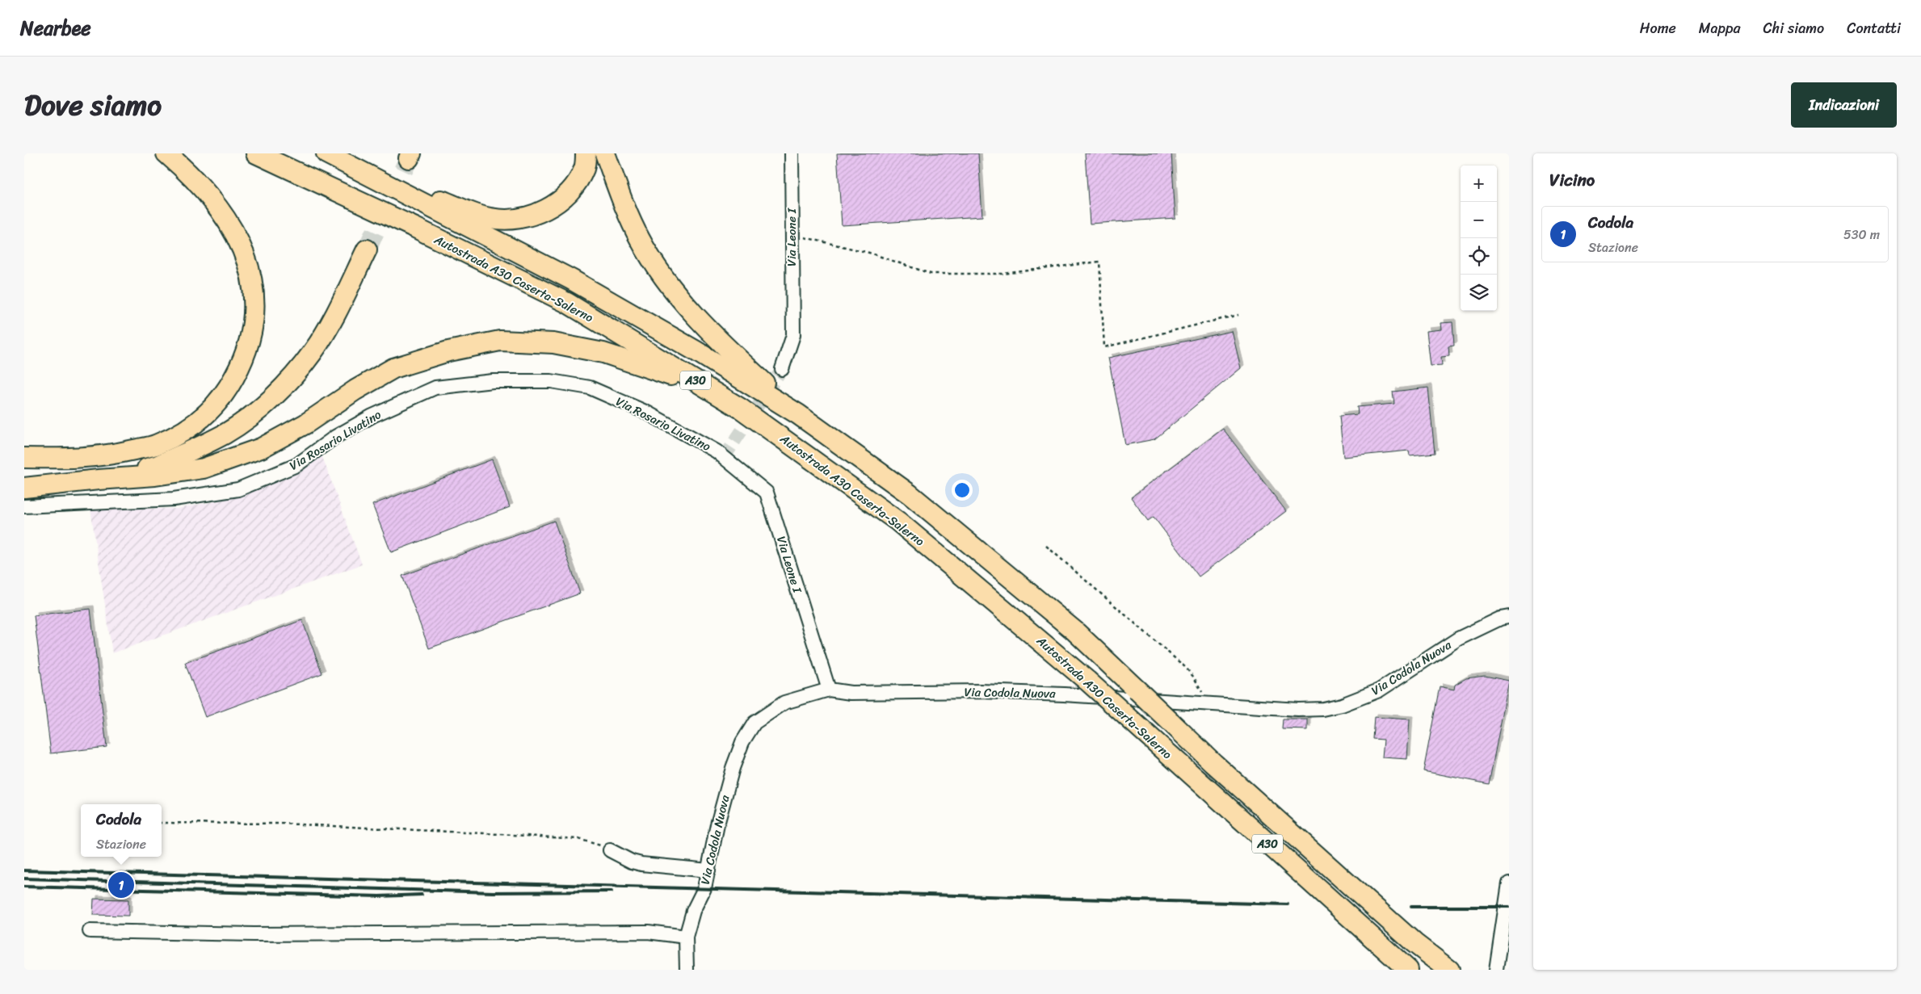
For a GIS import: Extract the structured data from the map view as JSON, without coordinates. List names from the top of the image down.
{
  "streets": {
    "highway": ["Autostrada A30 Caserta-Salerno", "A30"],
    "street": ["Via Leone I", "Via Rosario Livatino", "Via Codola Nuova"]
  },
  "crossings": [
    ["Via Leone I", "Via Rosario Livatino"],
    ["Via Leone I", "Via Codola Nuova"]
  ],
  "page": {
    "header": "Nearbee",
    "nav": [
      "Home",
      "Mappa",
      "Chi siamo",
      "Contatti"
    ],
    "title": "Dove siamo",
    "buttons": "Indicazioni",
    "heading": "Vicino",
    "map_buttons": ["+", "−"],
    "list": [
      {
        "mark": "1",
        "name": "Codola",
        "note": "Stazione",
        "value": "530 m"
      }
    ],
    "popup": ["Codola", "Stazione"],
    "pins": "1"
  }
}
